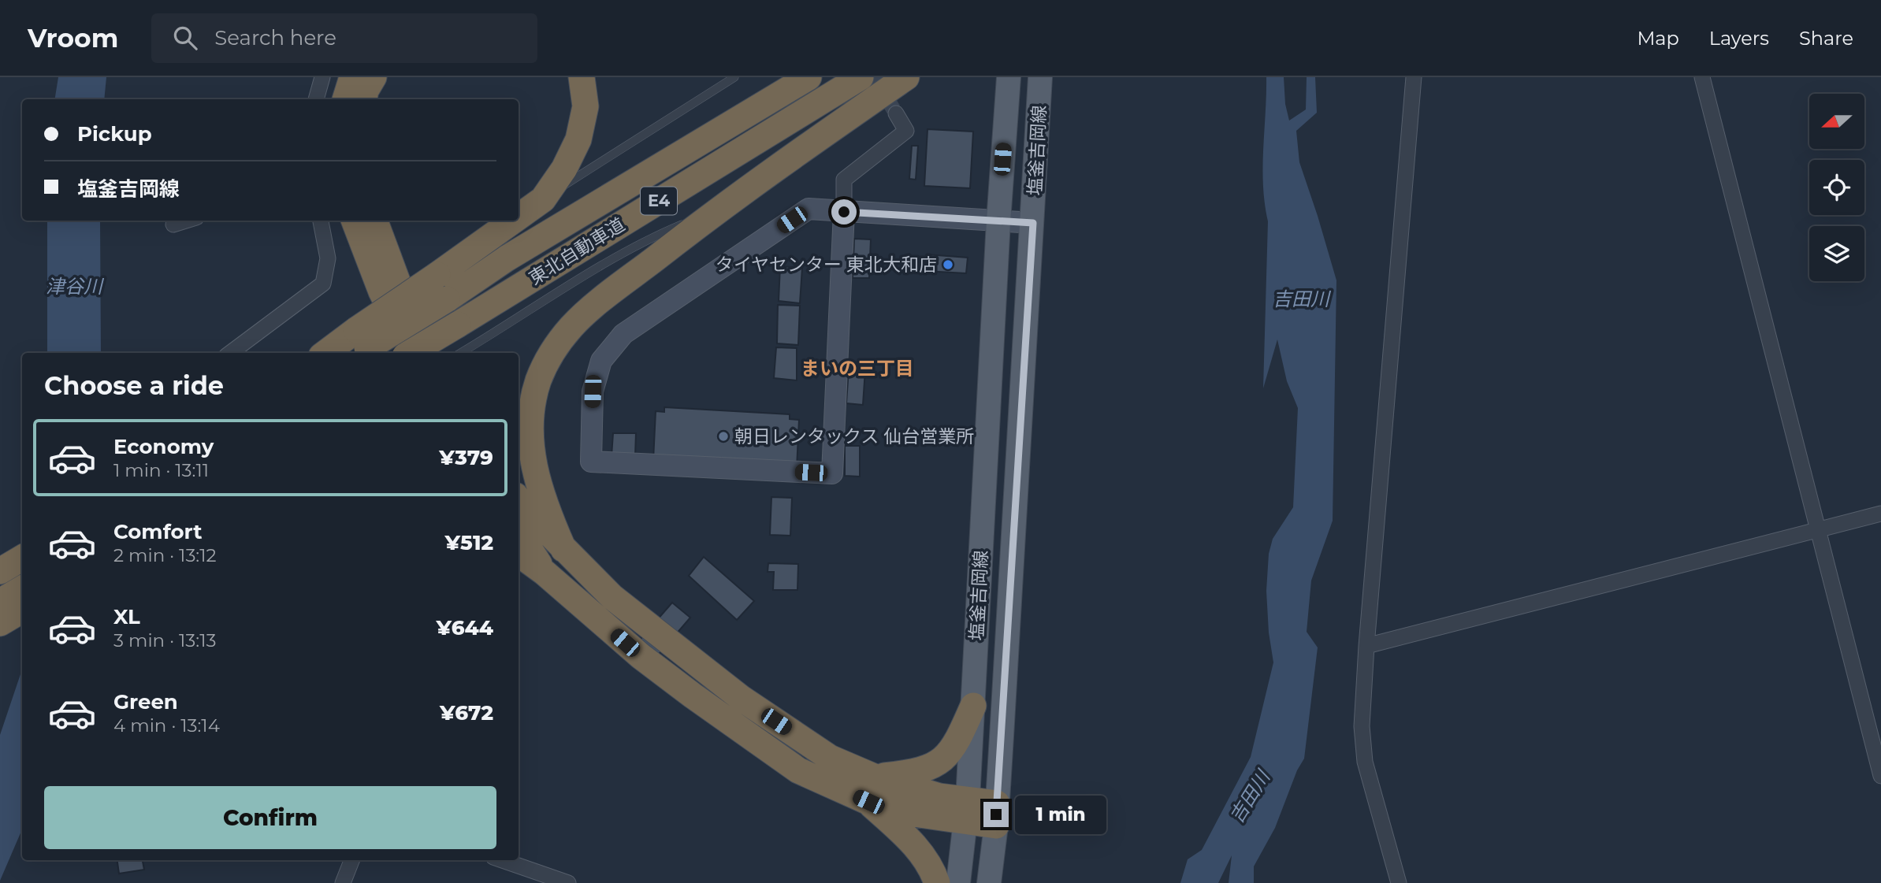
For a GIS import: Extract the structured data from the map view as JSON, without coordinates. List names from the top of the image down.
{
  "streets": {
    "highway": ["E4", "東北自動車道"],
    "main road": ["塩釜吉岡線"]
  },
  "districts": ["まいの三丁目"],
  "water": ["津谷川", "吉田川"],
  "places": ["タイヤセンター 東北大和店", "朝日レンタックス 仙台営業所"],
  "north": "left",
  "page": {
    "header": "Vroom",
    "search": "Search here",
    "nav": ["Map", "Layers", "Share"],
    "banner": ["Pickup", "塩釜吉岡線"],
    "heading": "Choose a ride",
    "list": [
      {
        "name": "Economy",
        "note": "1 min · 13:11",
        "value": "¥379"
      },
      {
        "name": "Comfort",
        "note": "2 min · 13:12",
        "value": "¥512"
      },
      {
        "name": "XL",
        "note": "3 min · 13:13",
        "value": "¥644"
      },
      {
        "name": "Green",
        "note": "4 min · 13:14",
        "value": "¥672"
      }
    ],
    "buttons": "Confirm",
    "bubble": "1 min"
  }
}
